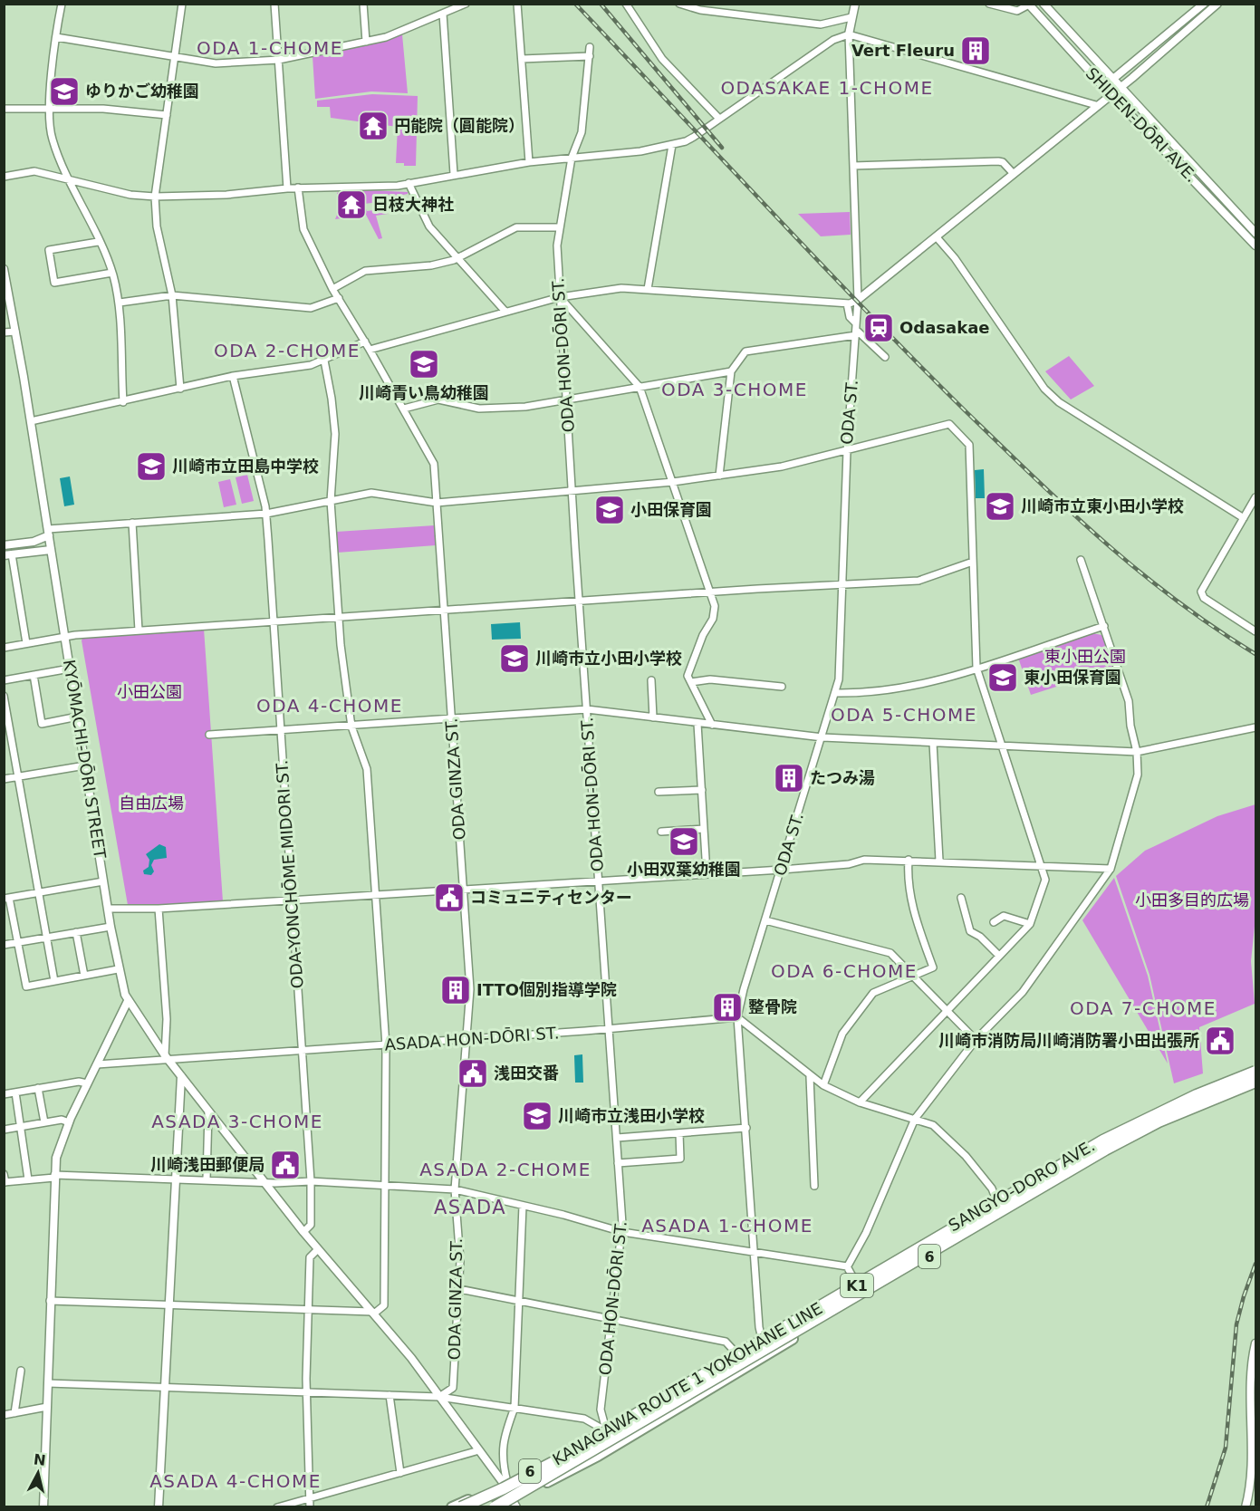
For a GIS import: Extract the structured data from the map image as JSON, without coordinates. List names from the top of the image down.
{
  "streets": {
    "highway": ["K1", "KANAGAWA ROUTE 1 YOKOHANE LINE"],
    "main road": ["SANGYO-DORO AVE.", "6"],
    "street": [
      "SHIDEN-DŌRI AVE.",
      "ODA HON-DŌRI ST.",
      "ODA ST.",
      "KYŌMACHI-DŌRI STREET",
      "ODA GINZA ST.",
      "ODA-YONCHŌME MIDORI ST.",
      "ASADA HON-DŌRI ST."
    ]
  },
  "crossings": [
    ["ODA HON-DŌRI ST.", "ASADA HON-DŌRI ST."],
    ["ODA HON-DŌRI ST.", "SANGYO-DORO AVE."],
    ["ODA ST.", "ASADA HON-DŌRI ST."],
    ["ODA ST.", "SANGYO-DORO AVE."],
    ["KYŌMACHI-DŌRI STREET", "ODA GINZA ST."],
    ["KYŌMACHI-DŌRI STREET", "ODA-YONCHŌME MIDORI ST."],
    ["KYŌMACHI-DŌRI STREET", "ASADA HON-DŌRI ST."],
    ["KYŌMACHI-DŌRI STREET", "SANGYO-DORO AVE."],
    ["ODA GINZA ST.", "ASADA HON-DŌRI ST."],
    ["ODA-YONCHŌME MIDORI ST.", "ASADA HON-DŌRI ST."],
    ["SANGYO-DORO AVE.", "KANAGAWA ROUTE 1 YOKOHANE LINE"]
  ],
  "districts": [
    "ODA 1-CHOME",
    "ODASAKAE 1-CHOME",
    "ODA 2-CHOME",
    "ODA 3-CHOME",
    "ODA 4-CHOME",
    "ODA 5-CHOME",
    "ODA 6-CHOME",
    "ODA 7-CHOME",
    "ASADA 3-CHOME",
    "ASADA 2-CHOME",
    "ASADA",
    "ASADA 1-CHOME",
    "ASADA 4-CHOME"
  ],
  "parks": [
    "東小田公園",
    "小田公園",
    "自由広場",
    "小田多目的広場"
  ],
  "places": {
    "building": [
      "Vert Fleuru",
      "たつみ湯",
      "ITTO個別指導学院",
      "整骨院"
    ],
    "school or university": [
      "ゆりかご幼稚園",
      "川崎青い鳥幼稚園",
      "川崎市立田島中学校",
      "川崎市立東小田小学校",
      "小田保育園",
      "川崎市立小田小学校",
      "東小田保育園",
      "小田双葉幼稚園",
      "川崎市立浅田小学校"
    ],
    "temple": ["円能院（圓能院）", "日枝大神社"],
    "station": ["Odasakae"],
    "public building": [
      "コミュニティセンター",
      "川崎市消防局川崎消防署小田出張所",
      "浅田交番",
      "川崎浅田郵便局"
    ]
  },
  "north": "top"
}
